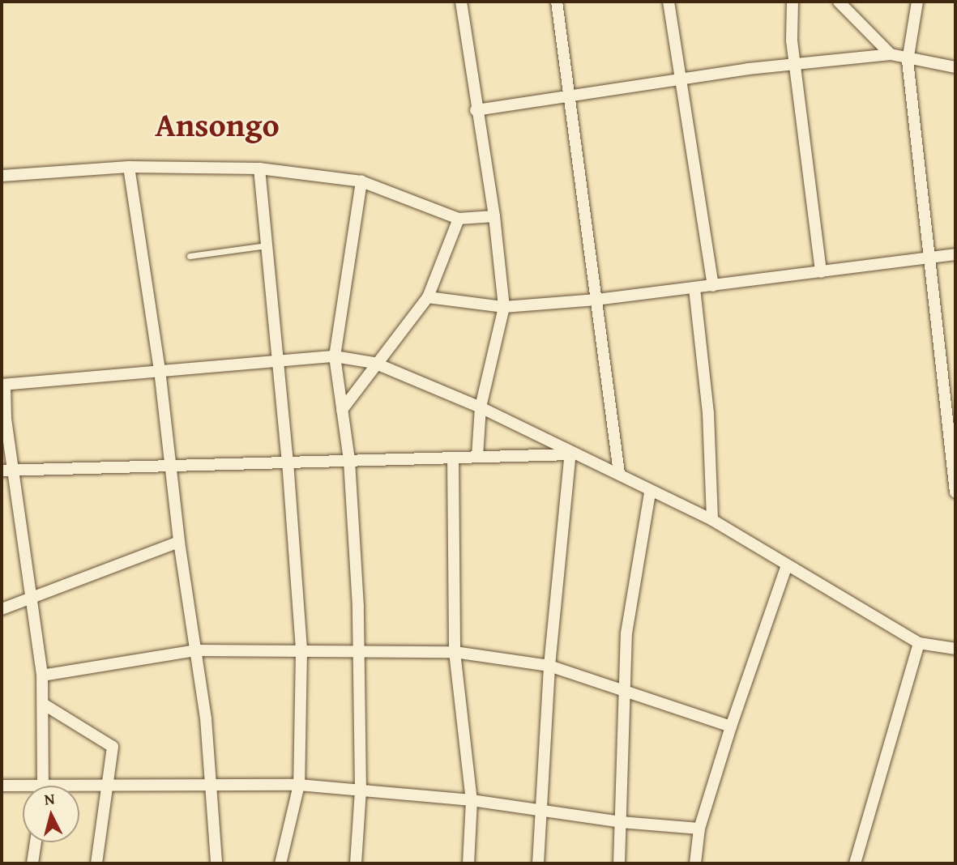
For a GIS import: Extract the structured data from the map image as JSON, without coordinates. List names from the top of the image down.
{
  "districts": ["Ansongo"],
  "north": "top"
}
